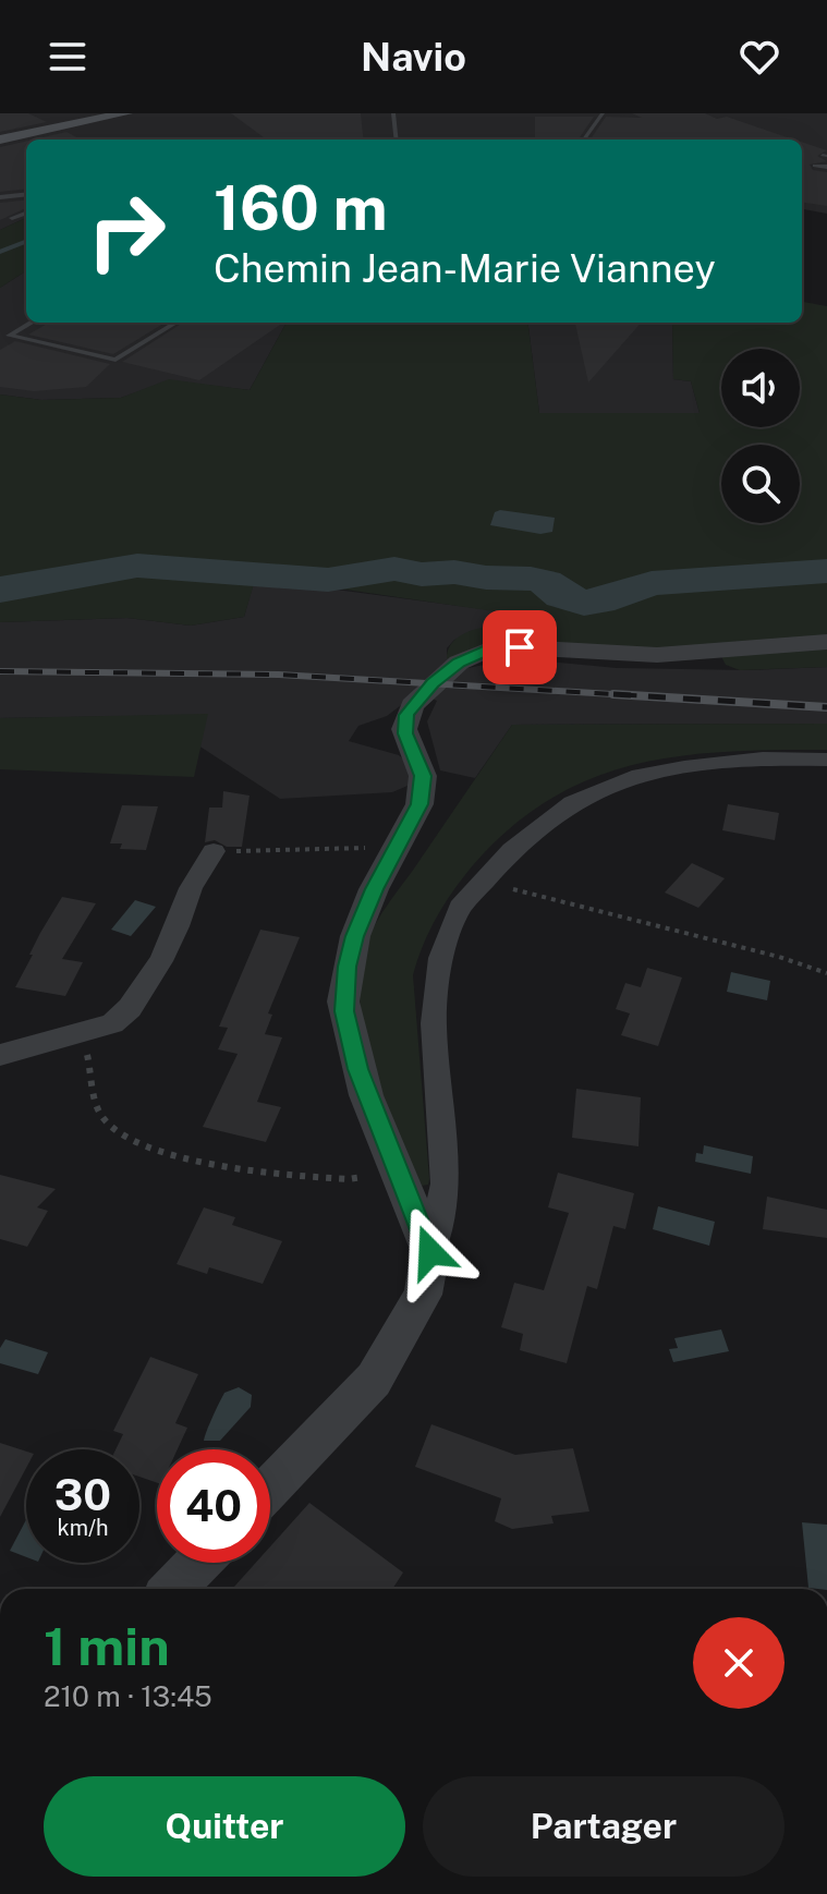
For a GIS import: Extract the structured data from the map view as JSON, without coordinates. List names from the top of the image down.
{
  "page": {
    "header": "Navio",
    "turn": ["160 m", "Chemin Jean-Marie Vianney"],
    "speed": "30 km/h",
    "limit": "40",
    "heading": ["1 min", "210 m · 13:45"],
    "buttons": ["Quitter", "Partager"]
  }
}
